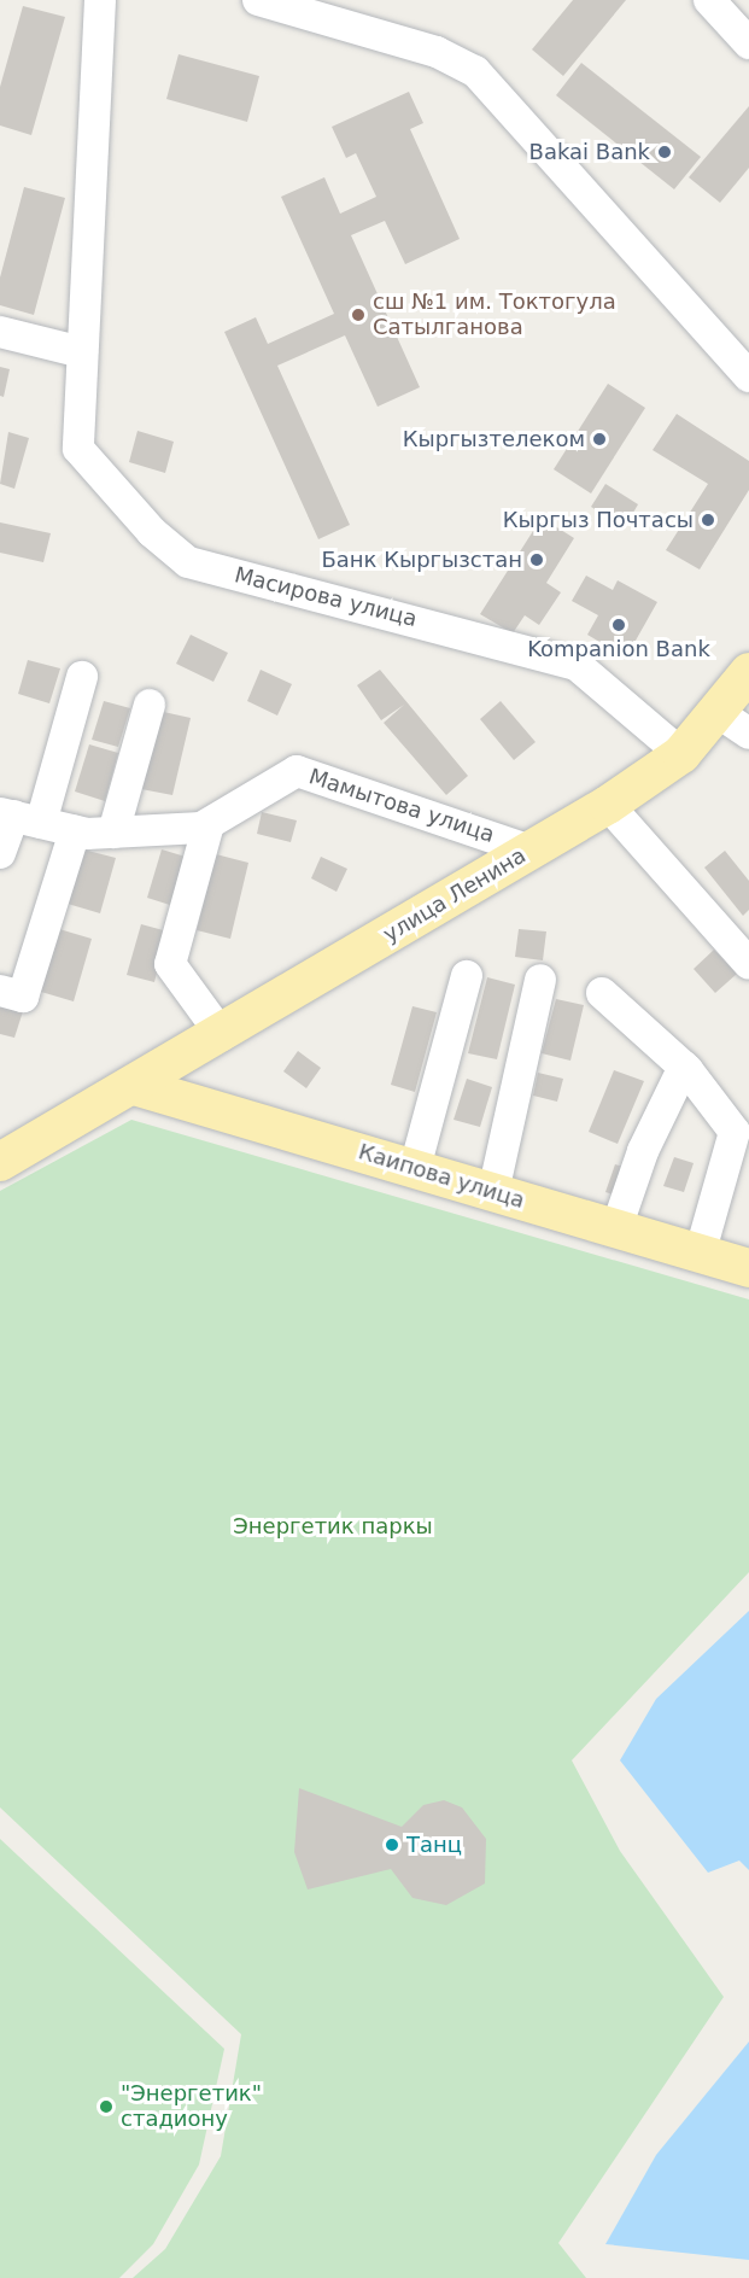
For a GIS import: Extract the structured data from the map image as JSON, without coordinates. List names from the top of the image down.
{
  "streets": {
    "main road": ["улица Ленина", "Каипова улица"],
    "street": ["Масирова улица", "Мамытова улица"]
  },
  "crossings": [
    ["Масирова улица", "улица Ленина"],
    ["Мамытова улица", "улица Ленина"],
    ["улица Ленина", "Каипова улица"]
  ],
  "parks": ["Энергетик паркы"],
  "places": [
    "Bakai Bank",
    "сш №1 им. Токтогула Сатылганова",
    "Кыргызтелеком",
    "Кыргыз Почтасы",
    "Банк Кыргызстан",
    "Kompanion Bank",
    "Танц",
    "\"Энергетик\" стадиону"
  ]
}
